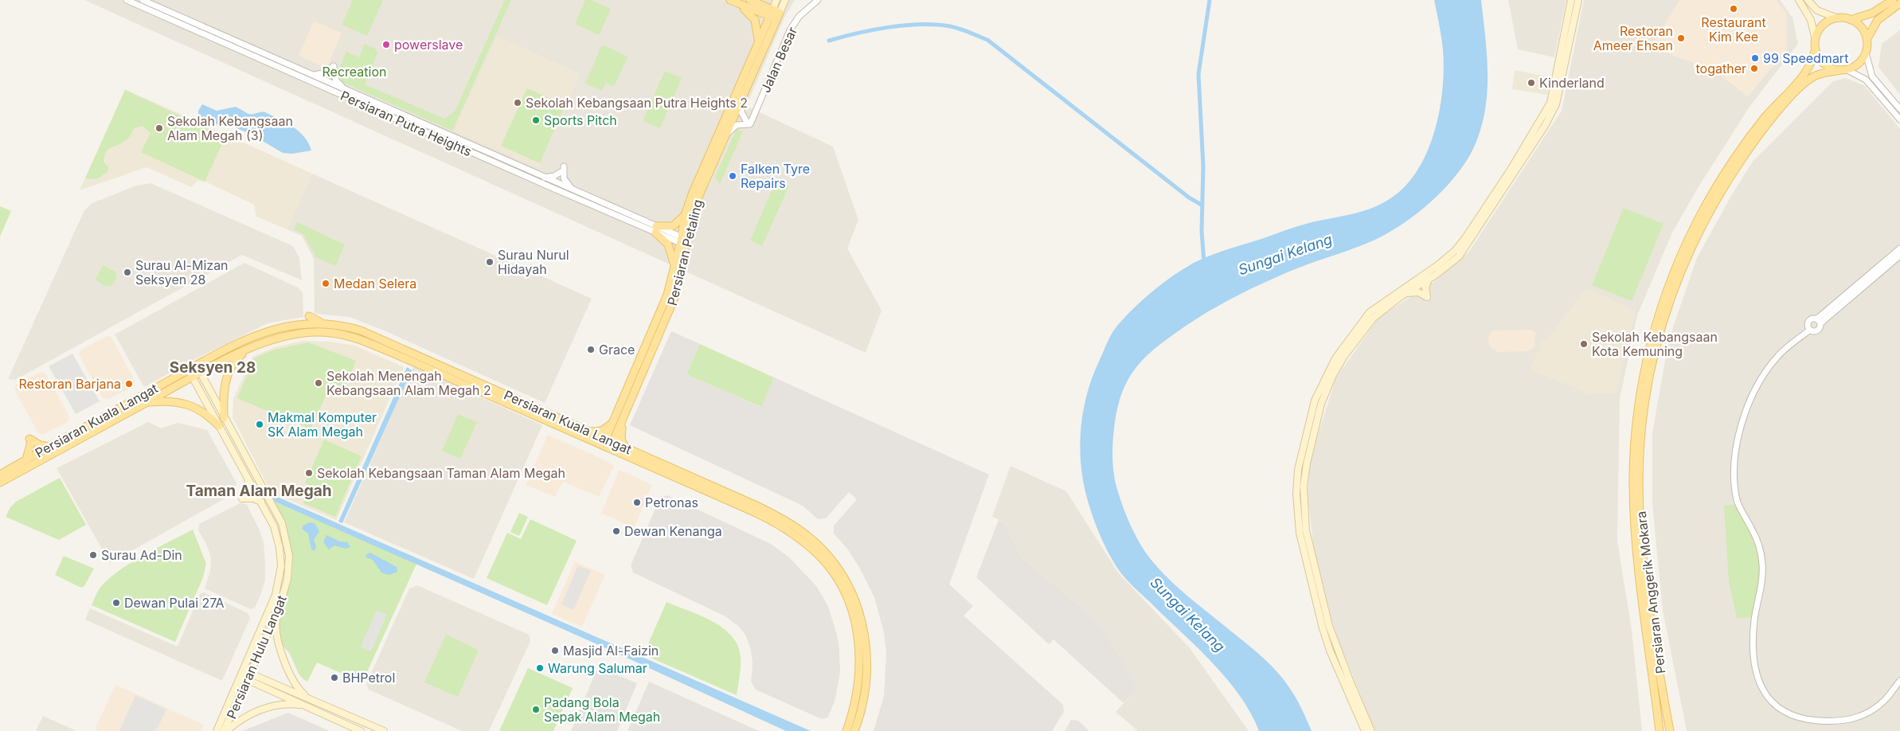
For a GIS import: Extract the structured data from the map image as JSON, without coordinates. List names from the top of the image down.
{
  "streets": {
    "main road": [
      "Persiaran Petaling",
      "Persiaran Kuala Langat",
      "Persiaran Anggerik Mokara",
      "Persiaran Hulu Langat"
    ],
    "street": ["Jalan Besar", "Persiaran Putra Heights"]
  },
  "crossings": [
    ["Persiaran Putra Heights", "Persiaran Petaling"],
    ["Persiaran Petaling", "Persiaran Kuala Langat"],
    ["Persiaran Kuala Langat", "Persiaran Hulu Langat"]
  ],
  "districts": ["Seksyen 28", "Taman Alam Megah"],
  "water": ["Sungai Kelang"],
  "parks": ["Recreation"],
  "places": [
    "Restaurant Kim Kee",
    "Restoran Ameer Ehsan",
    "powerslave",
    "99 Speedmart",
    "togather",
    "Kinderland",
    "Sekolah Kebangsaan Putra Heights 2",
    "Sports Pitch",
    "Sekolah Kebangsaan Alam Megah (3)",
    "Falken Tyre Repairs",
    "Surau Nurul Hidayah",
    "Surau Al-Mizan Seksyen 28",
    "Medan Selera",
    "Sekolah Kebangsaan Kota Kemuning",
    "Grace",
    "Sekolah Menengah Kebangsaan Alam Megah 2",
    "Restoran Barjana",
    "Makmal Komputer SK Alam Megah",
    "Sekolah Kebangsaan Taman Alam Megah",
    "Petronas",
    "Dewan Kenanga",
    "Surau Ad-Din",
    "Dewan Pulai 27A",
    "Masjid Al-Faizin",
    "Warung Salumar",
    "BHPetrol",
    "Padang Bola Sepak Alam Megah"
  ]
}
